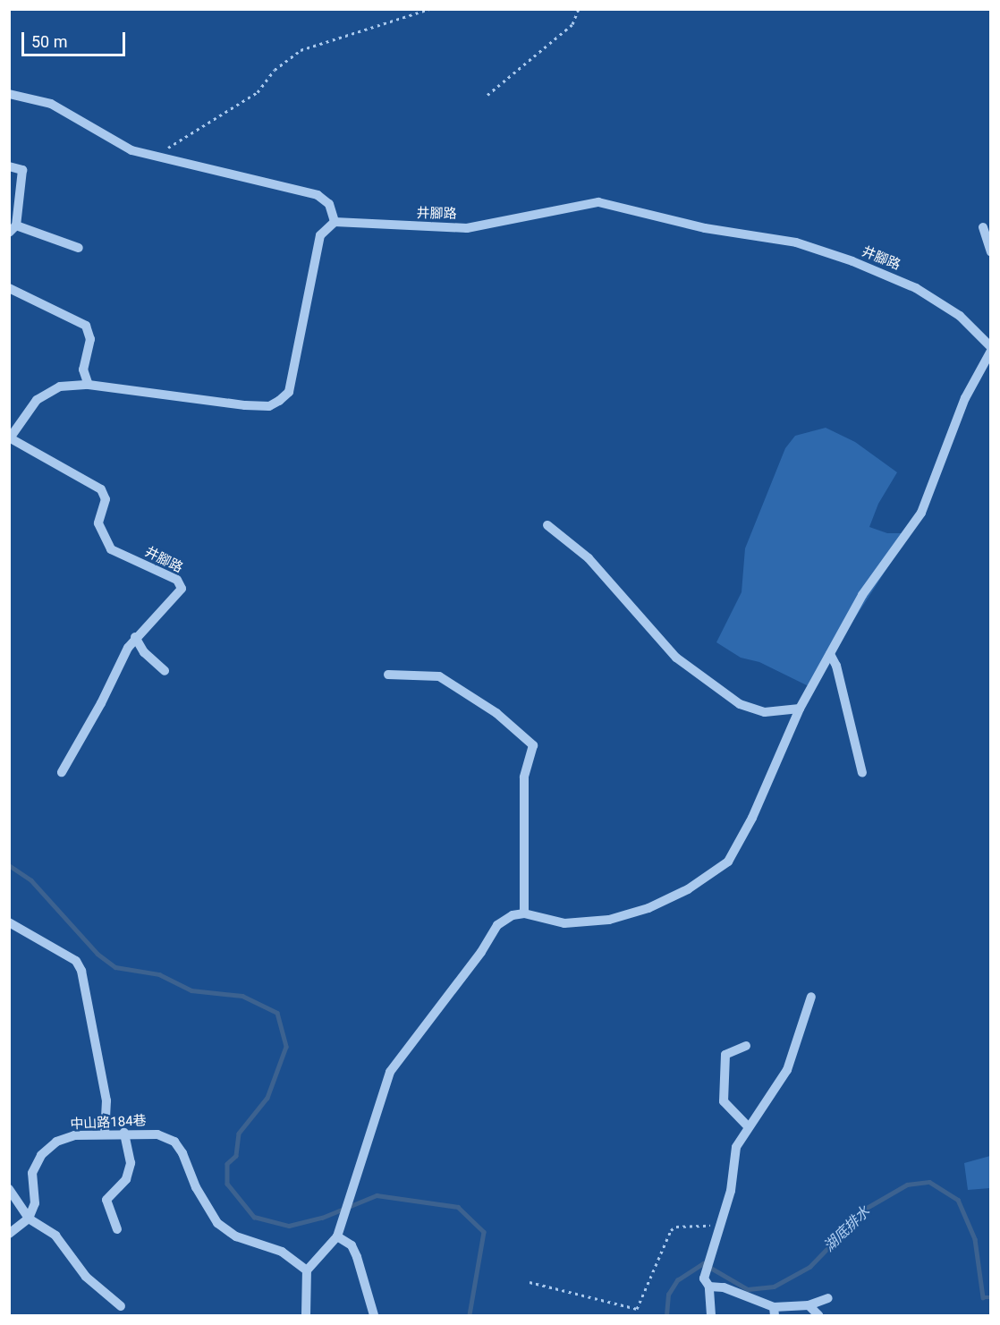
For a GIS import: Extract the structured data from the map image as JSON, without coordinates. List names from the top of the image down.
{
  "streets": {
    "street": ["井腳路", "中山路184巷"]
  },
  "water": ["湖底排水"],
  "scale_bar": "50 m"
}
